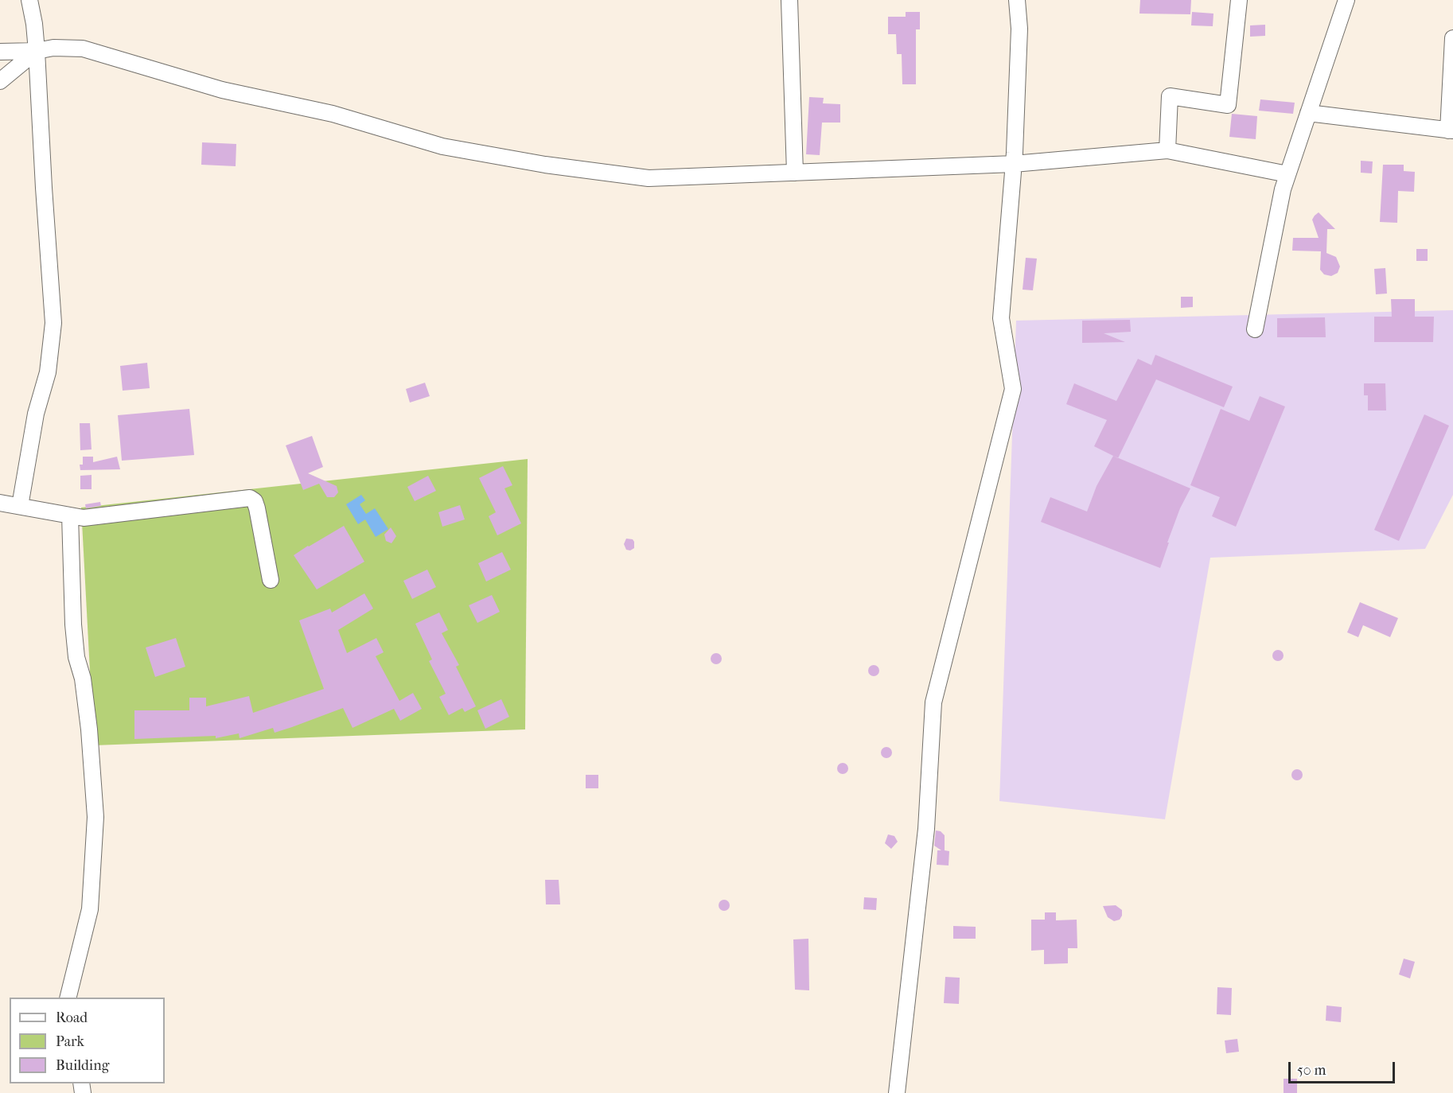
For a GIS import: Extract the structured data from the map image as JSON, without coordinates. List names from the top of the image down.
{
  "legend": ["Road", "Park", "Building"],
  "scale_bar": "50 m"
}
